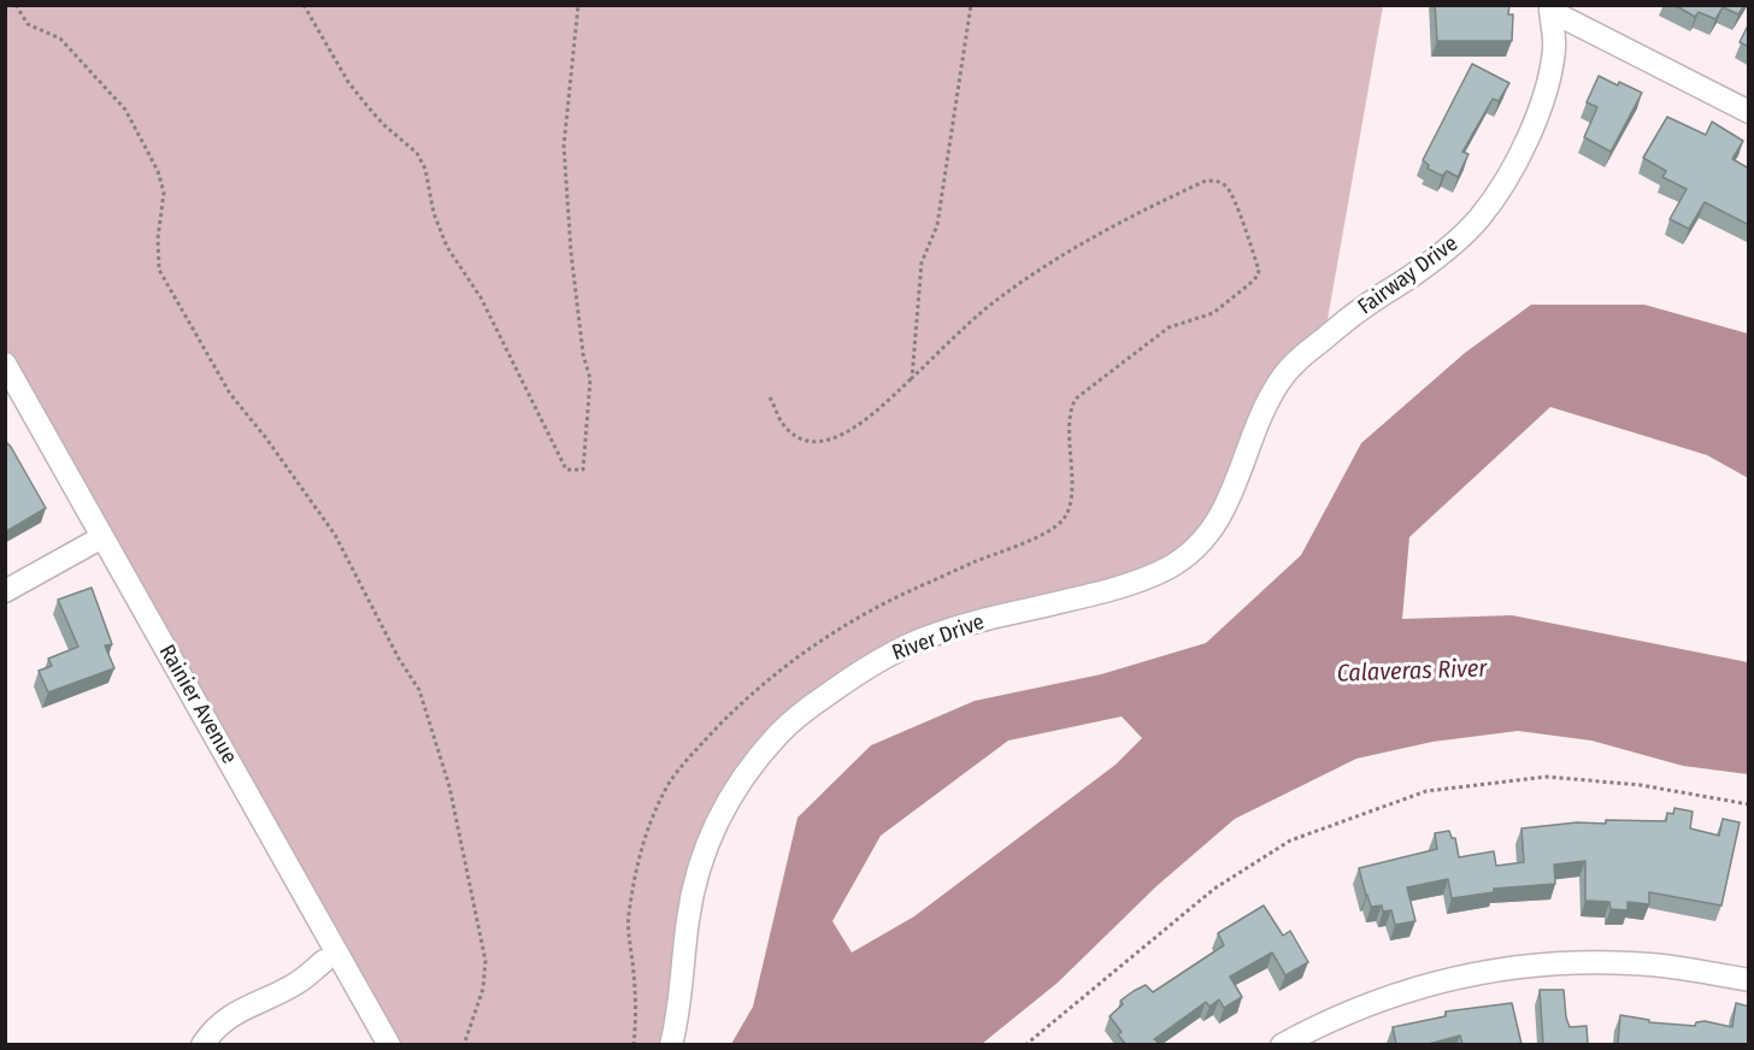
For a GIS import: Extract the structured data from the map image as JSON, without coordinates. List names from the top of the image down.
{
  "streets": {
    "street": ["Fairway Drive", "River Drive", "Rainier Avenue"]
  },
  "crossings": [
    ["Fairway Drive", "River Drive"]
  ],
  "water": ["Calaveras River"]
}
